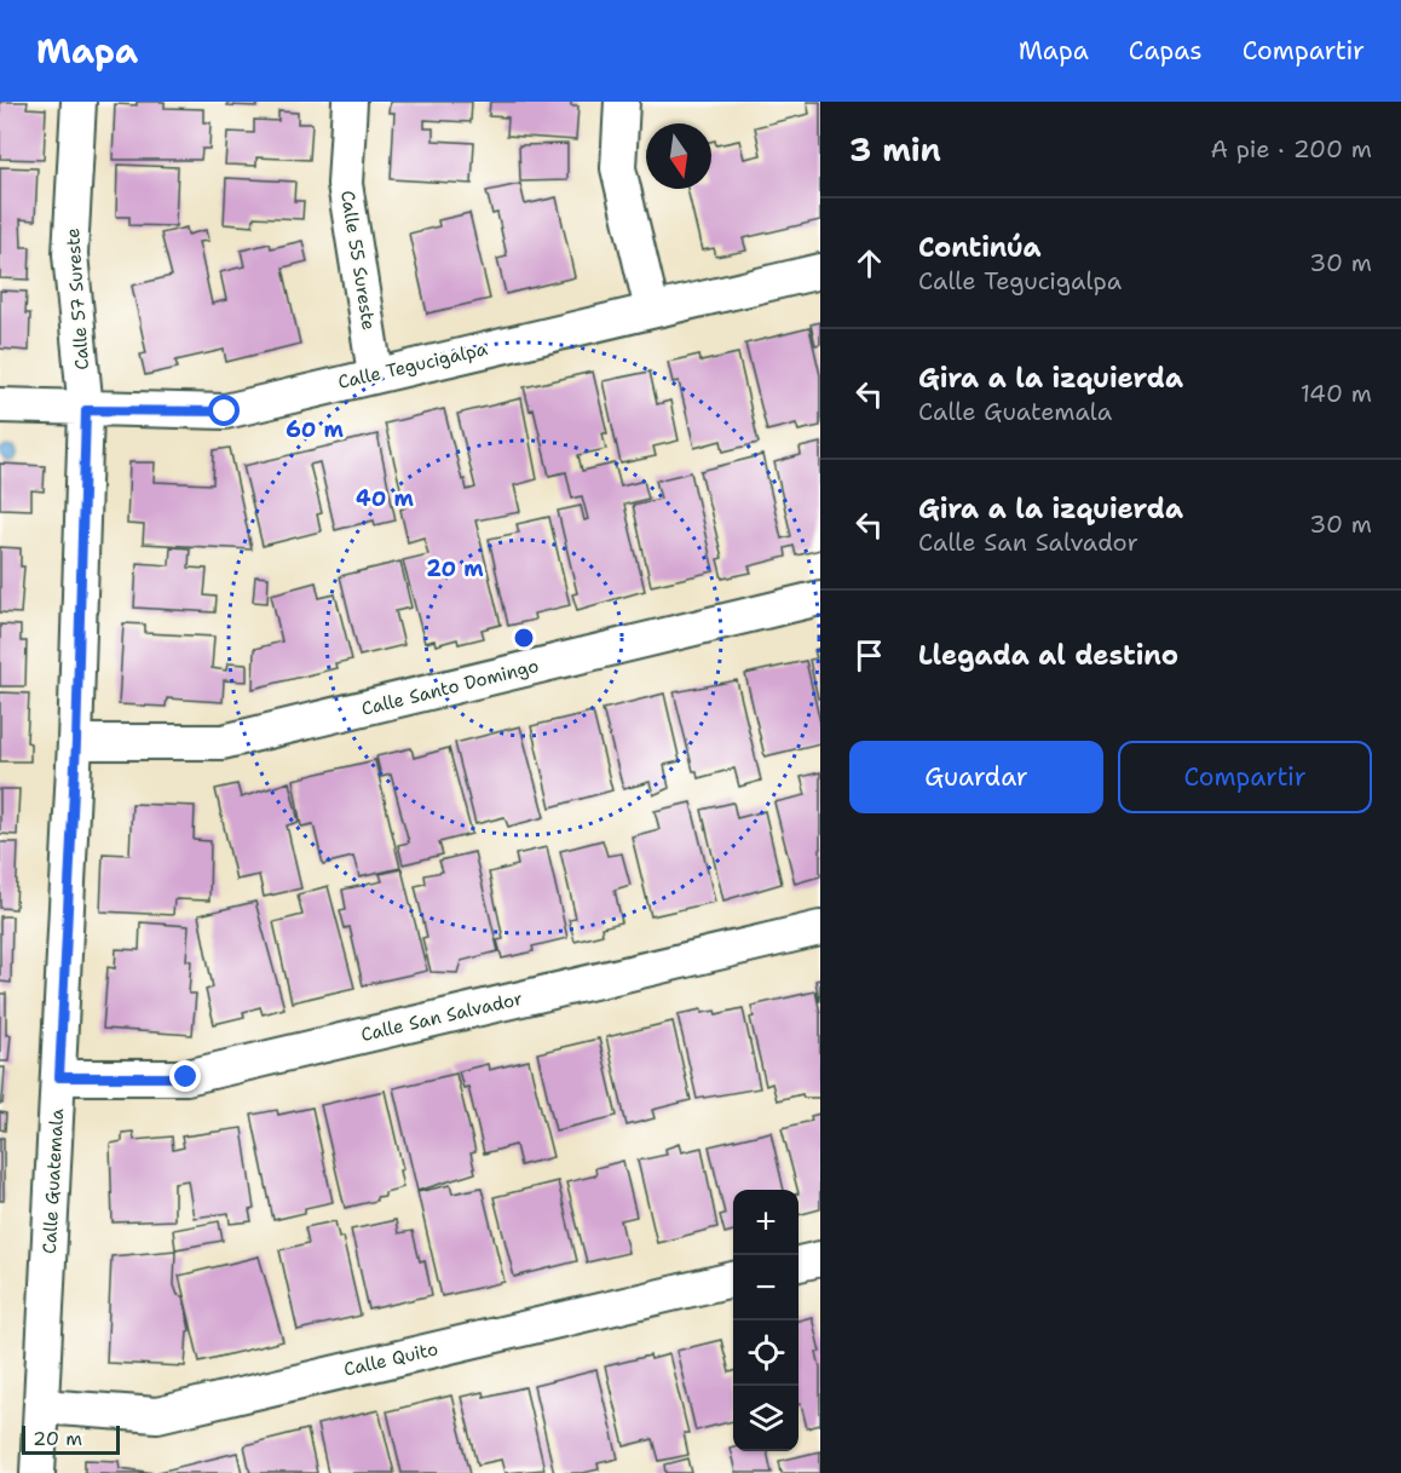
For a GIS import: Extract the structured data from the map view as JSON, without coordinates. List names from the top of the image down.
{
  "streets": {
    "street": [
      "Calle 55 Sureste",
      "Calle 57 Sureste",
      "Calle Tegucigalpa",
      "Calle Santo Domingo",
      "Calle San Salvador",
      "Calle Guatemala",
      "Calle Quito"
    ]
  },
  "crossings": [
    ["Calle 55 Sureste", "Calle Tegucigalpa"],
    ["Calle 57 Sureste", "Calle Tegucigalpa"],
    ["Calle 57 Sureste", "Calle Guatemala"],
    ["Calle Tegucigalpa", "Calle Guatemala"],
    ["Calle Santo Domingo", "Calle Guatemala"],
    ["Calle San Salvador", "Calle Guatemala"],
    ["Calle Guatemala", "Calle Quito"]
  ],
  "scale_bar": "20 m",
  "north": "bottom",
  "page": {
    "header": "Mapa",
    "nav": ["Mapa", "Capas", "Compartir"],
    "heading": ["3 min", "A pie · 200 m"],
    "list": [
      ["Continúa", "Calle Tegucigalpa", "30 m"],
      ["Gira a la izquierda", "Calle Guatemala", "140 m"],
      ["Gira a la izquierda", "Calle San Salvador", "30 m"],
      "Llegada al destino"
    ],
    "buttons": ["Guardar", "Compartir"],
    "map_buttons": ["+", "−"],
    "scale": "20 m"
  },
  "rings": ["60 m", "40 m", "20 m"]
}
